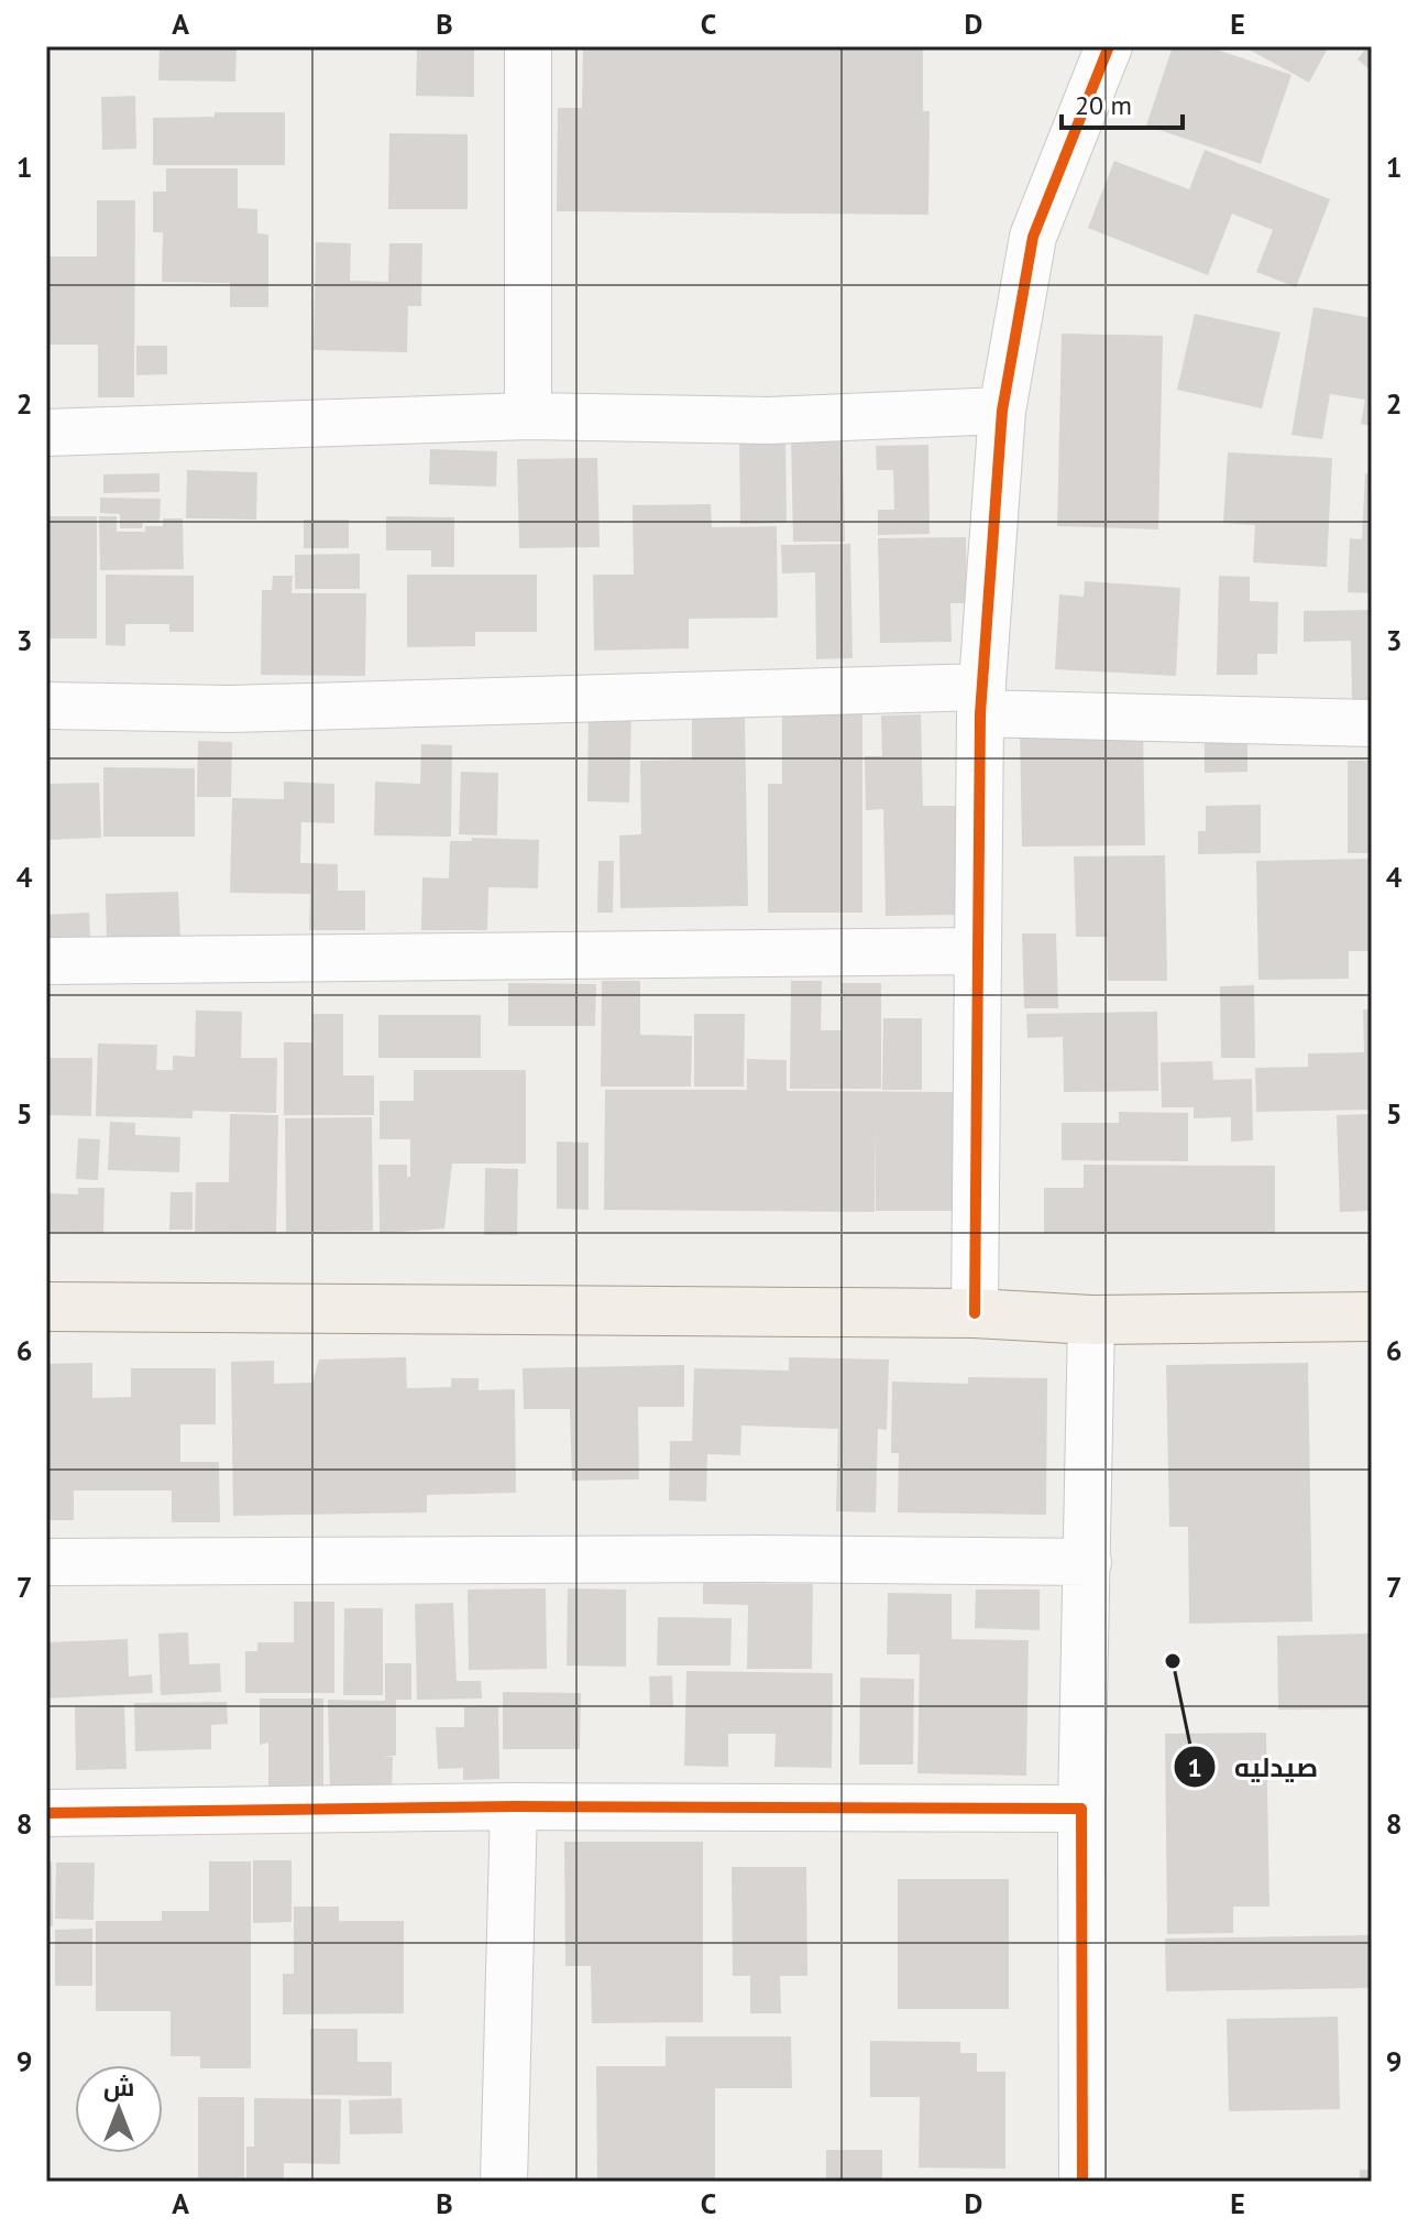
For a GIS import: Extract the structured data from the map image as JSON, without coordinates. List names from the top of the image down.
{
  "places": ["صيدليه"],
  "scale_bar": "20 m",
  "north": "top",
  "grid": {
    "columns": [
      "A",
      "B",
      "C",
      "D",
      "E"
    ],
    "rows": [
      "1",
      "2",
      "3",
      "4",
      "5",
      "6",
      "7",
      "8",
      "9"
    ]
  }
}
